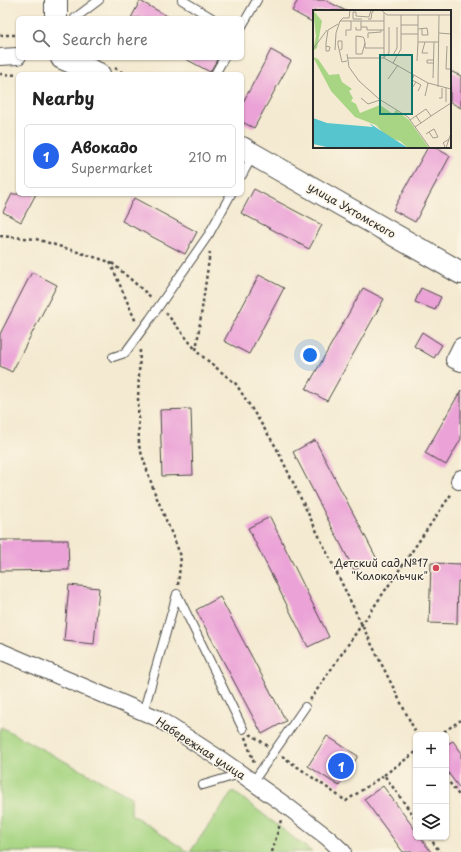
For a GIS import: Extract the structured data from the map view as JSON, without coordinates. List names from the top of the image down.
{
  "streets": {
    "street": ["улица Ухтомского", "Набережная улица"]
  },
  "places": ["Детский сад №17 \"Колокольчик\""],
  "page": {
    "search": "Search here",
    "heading": "Nearby",
    "list": [
      {
        "mark": "1",
        "name": "Авокадо",
        "note": "Supermarket",
        "value": "210 m"
      }
    ],
    "map_buttons": ["+", "−"],
    "pins": "1"
  }
}
